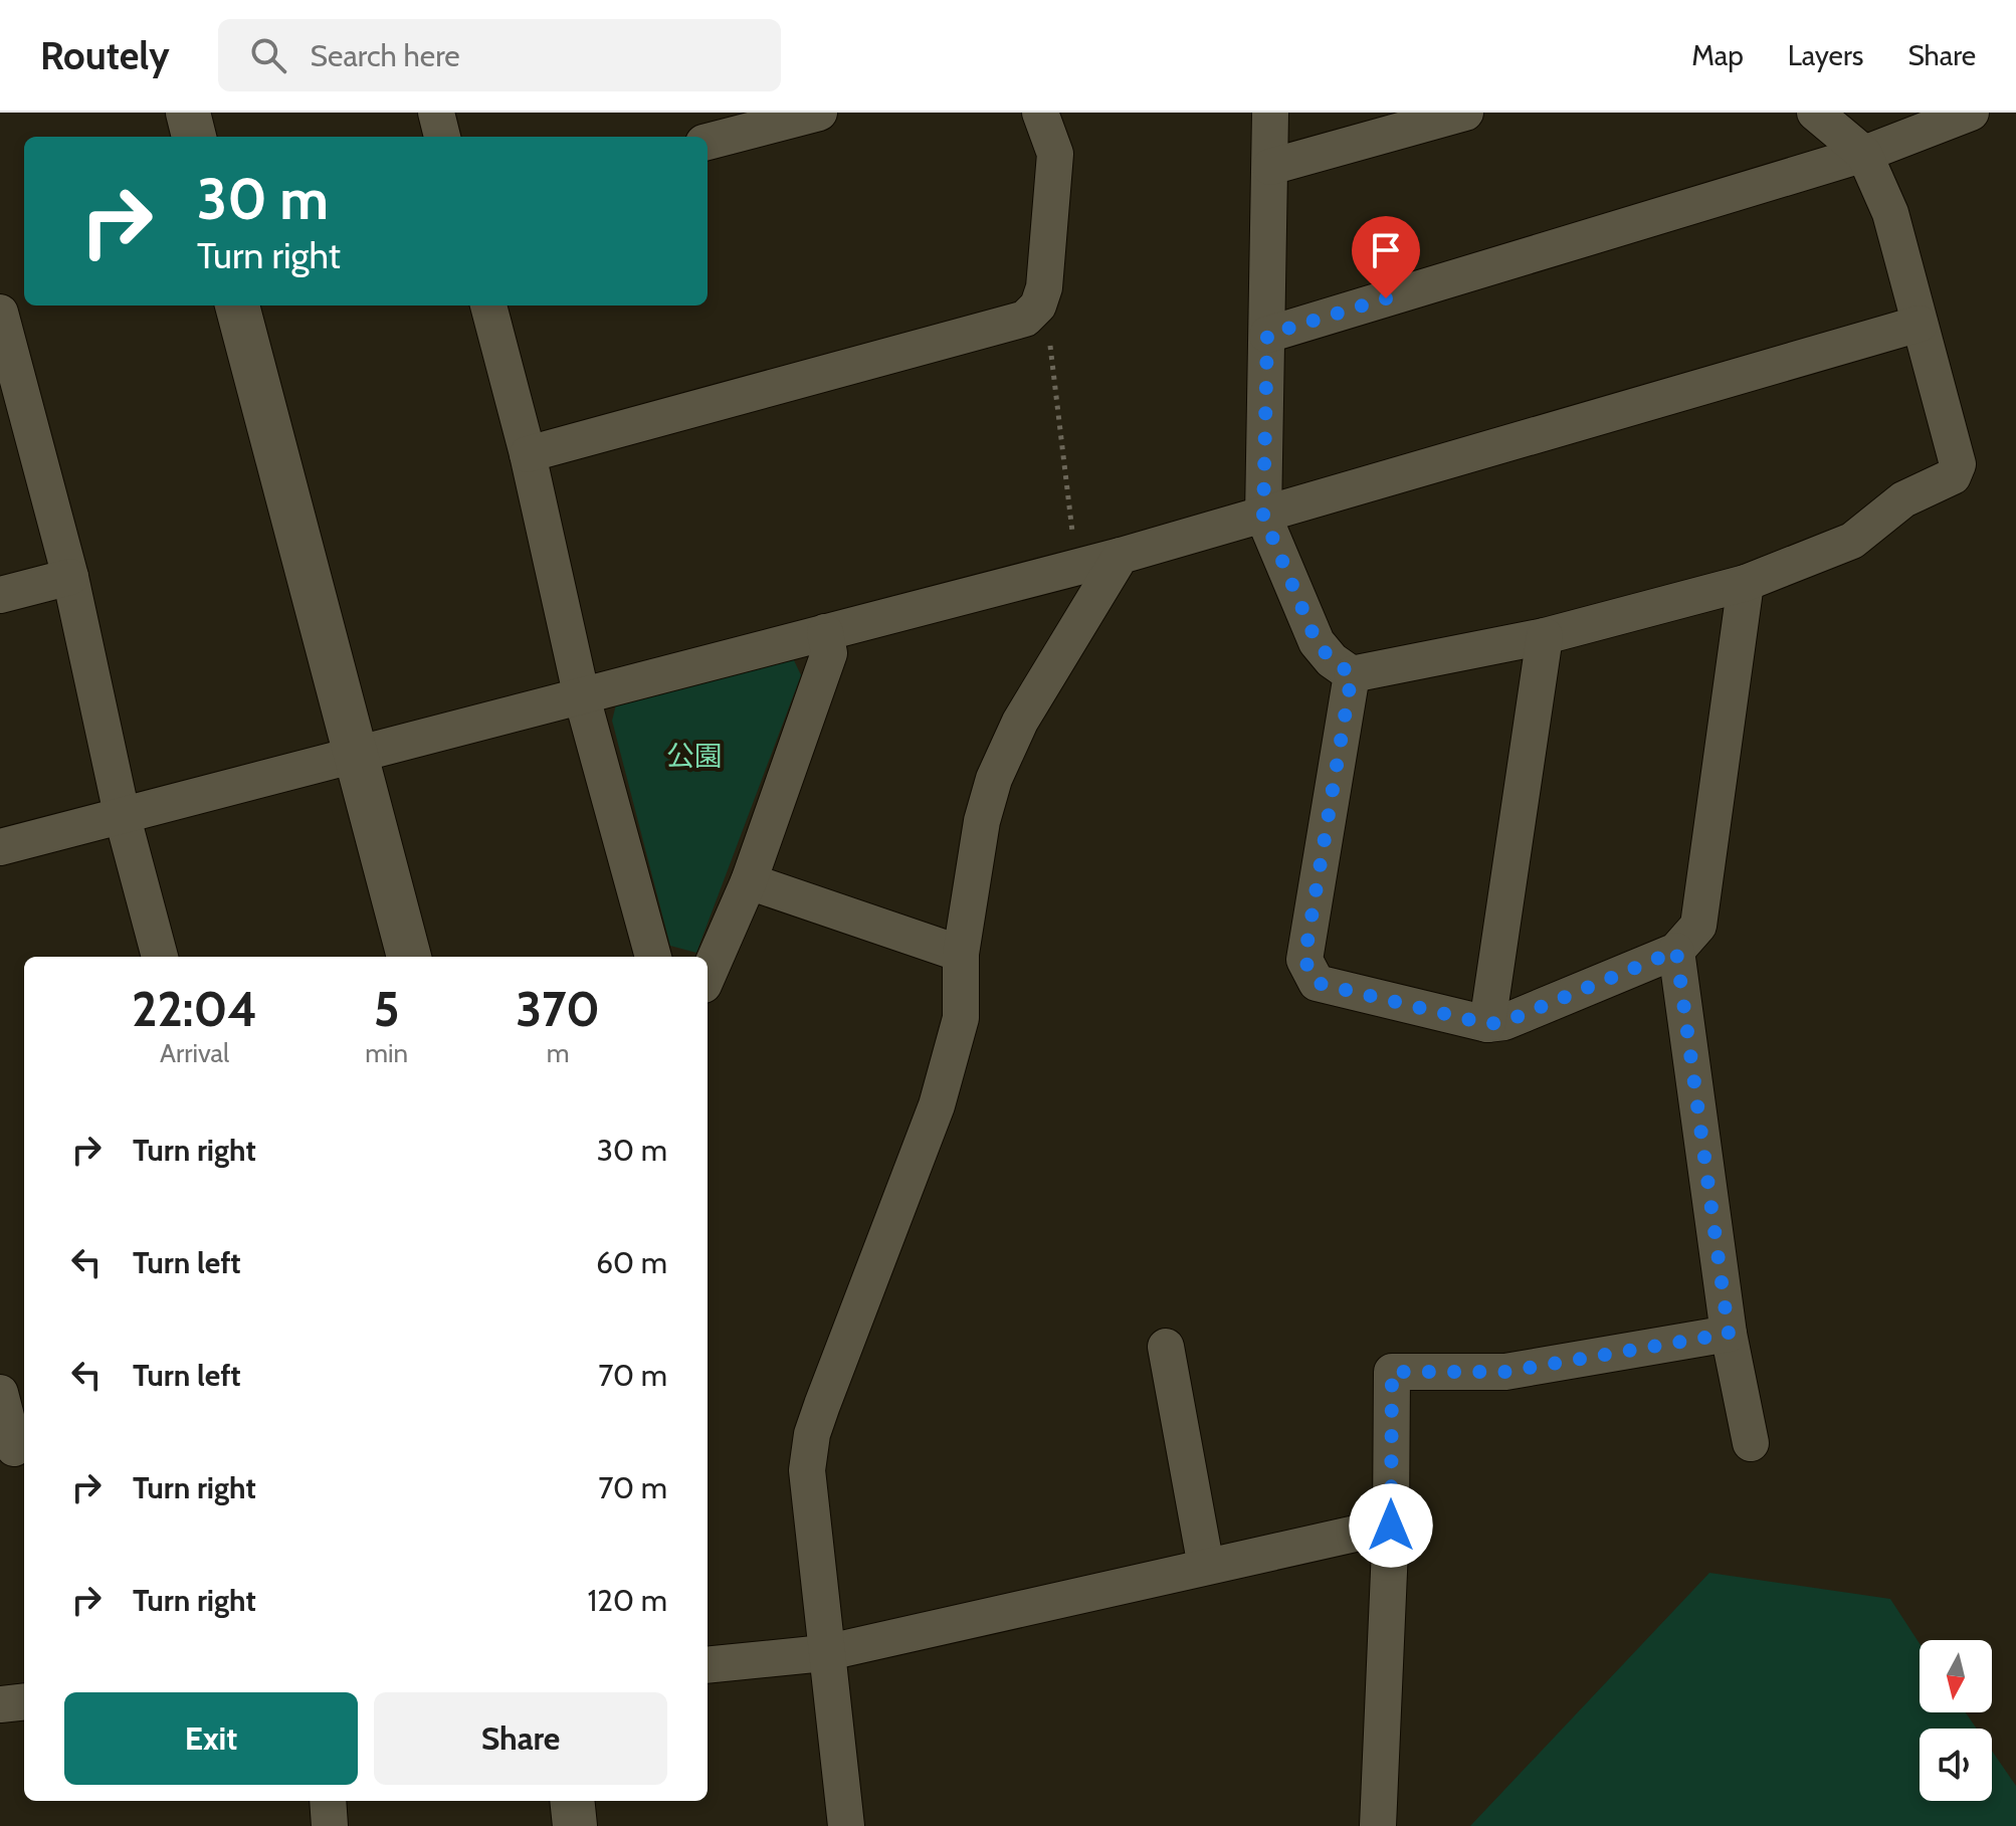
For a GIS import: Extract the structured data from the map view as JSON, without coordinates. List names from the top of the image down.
{
  "parks": ["公園"],
  "north": "bottom",
  "page": {
    "header": "Routely",
    "search": "Search here",
    "nav": ["Map", "Layers", "Share"],
    "turn": ["30 m", "Turn right"],
    "eta": [
      "22:04",
      "Arrival",
      "5",
      "min",
      "370",
      "m"
    ],
    "list": [
      {
        "name": "Turn right",
        "value": "30 m"
      },
      {
        "name": "Turn left",
        "value": "60 m"
      },
      {
        "name": "Turn left",
        "value": "70 m"
      },
      {
        "name": "Turn right",
        "value": "70 m"
      },
      {
        "name": "Turn right",
        "value": "120 m"
      }
    ],
    "buttons": ["Exit", "Share"]
  }
}
